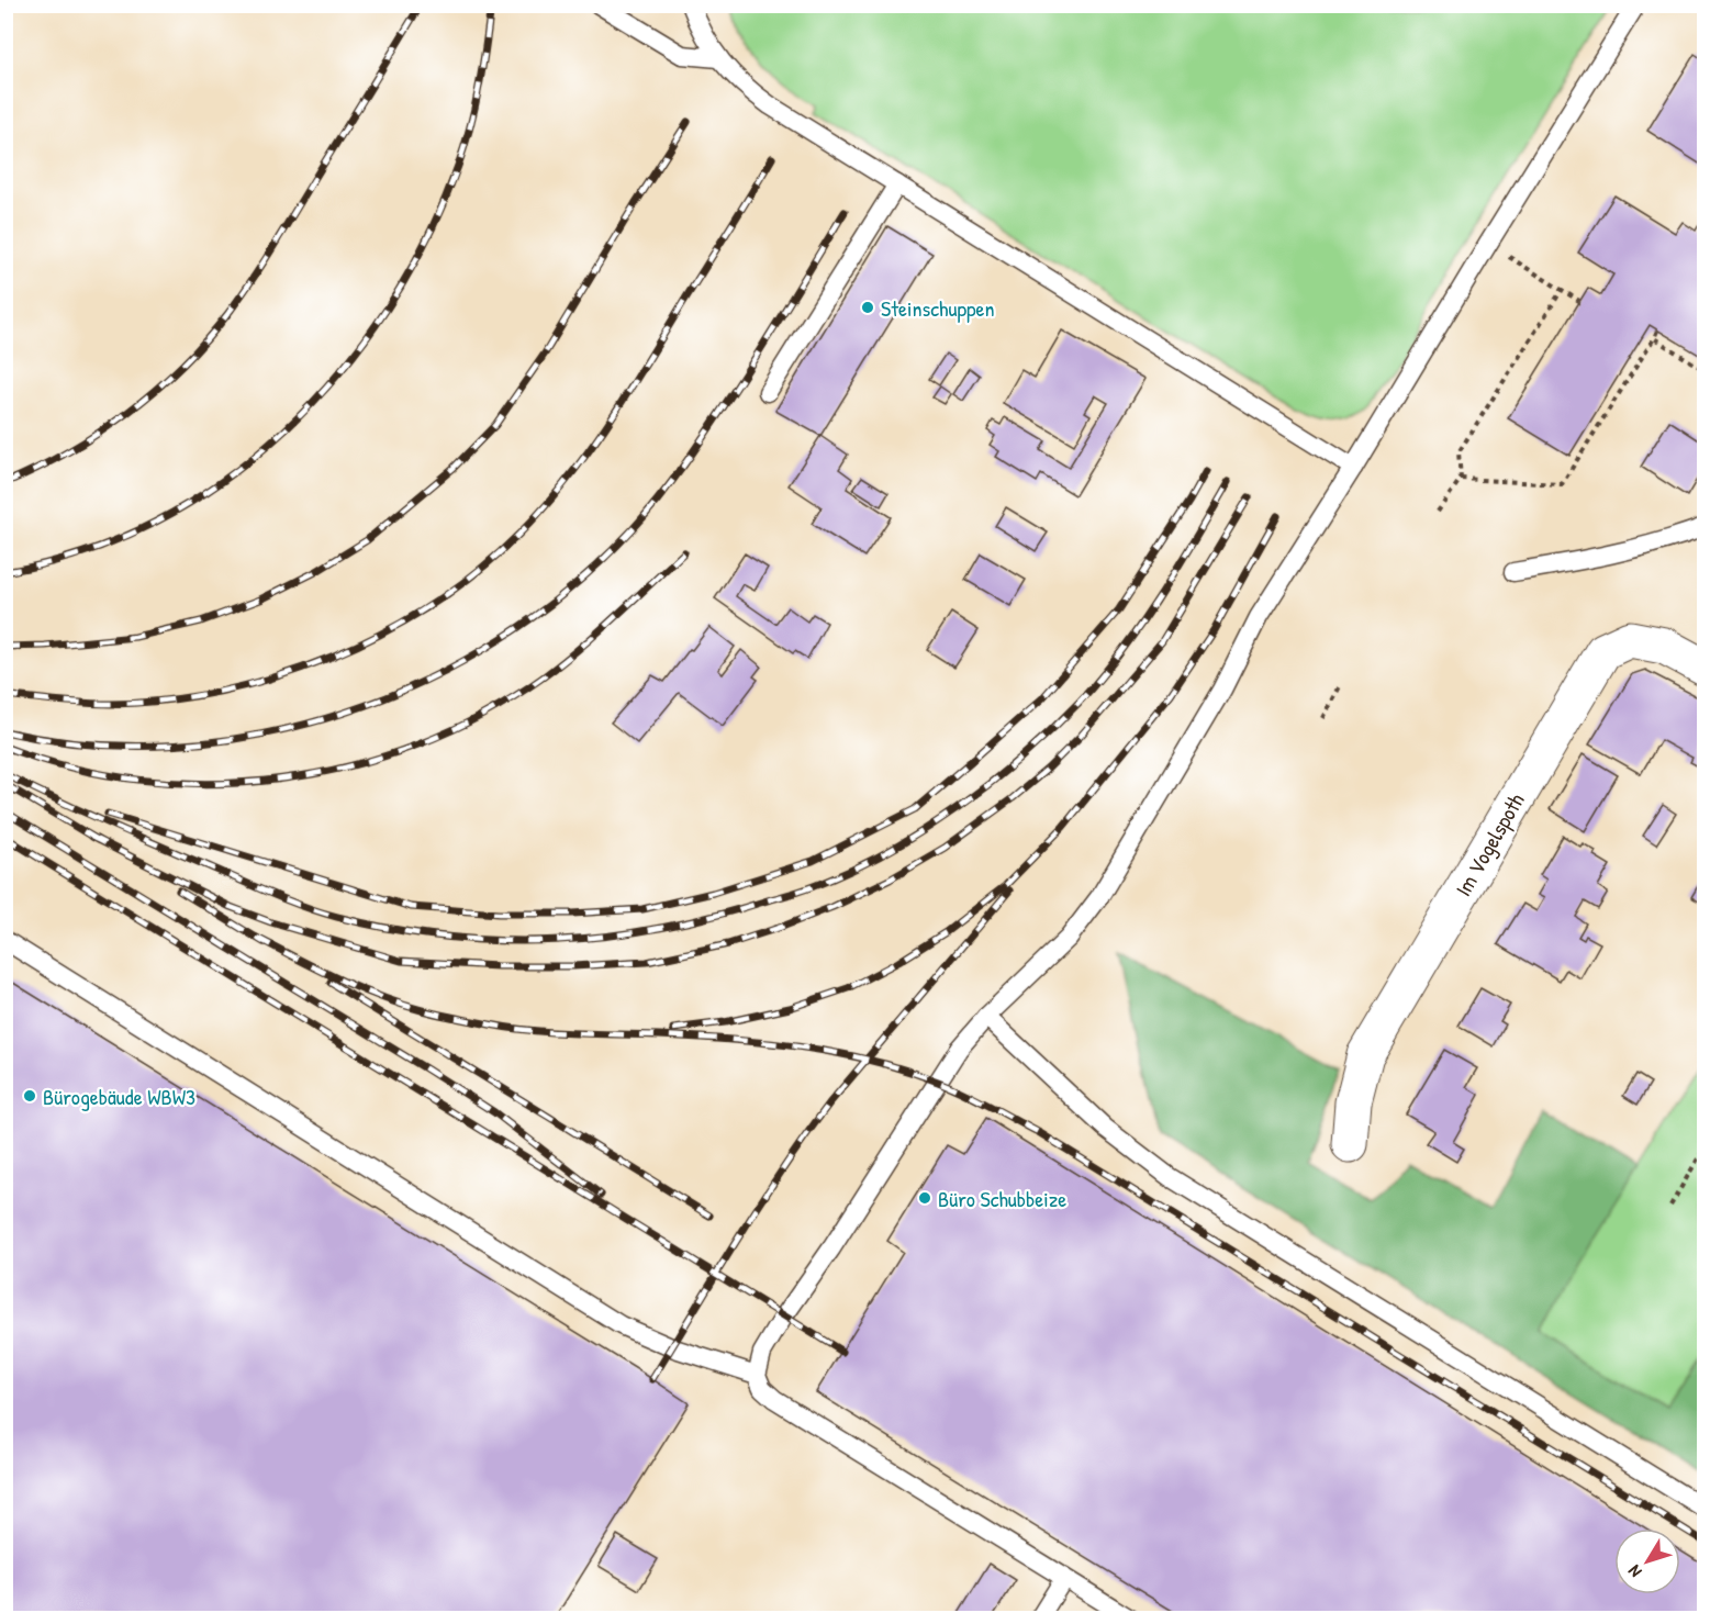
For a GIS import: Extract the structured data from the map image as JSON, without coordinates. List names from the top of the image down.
{
  "streets": {
    "street": ["Im Vogelspoth"]
  },
  "places": ["Steinschuppen", "Bürogebäude WBW3", "Büro Schubbeize"],
  "north": "bottom left"
}
